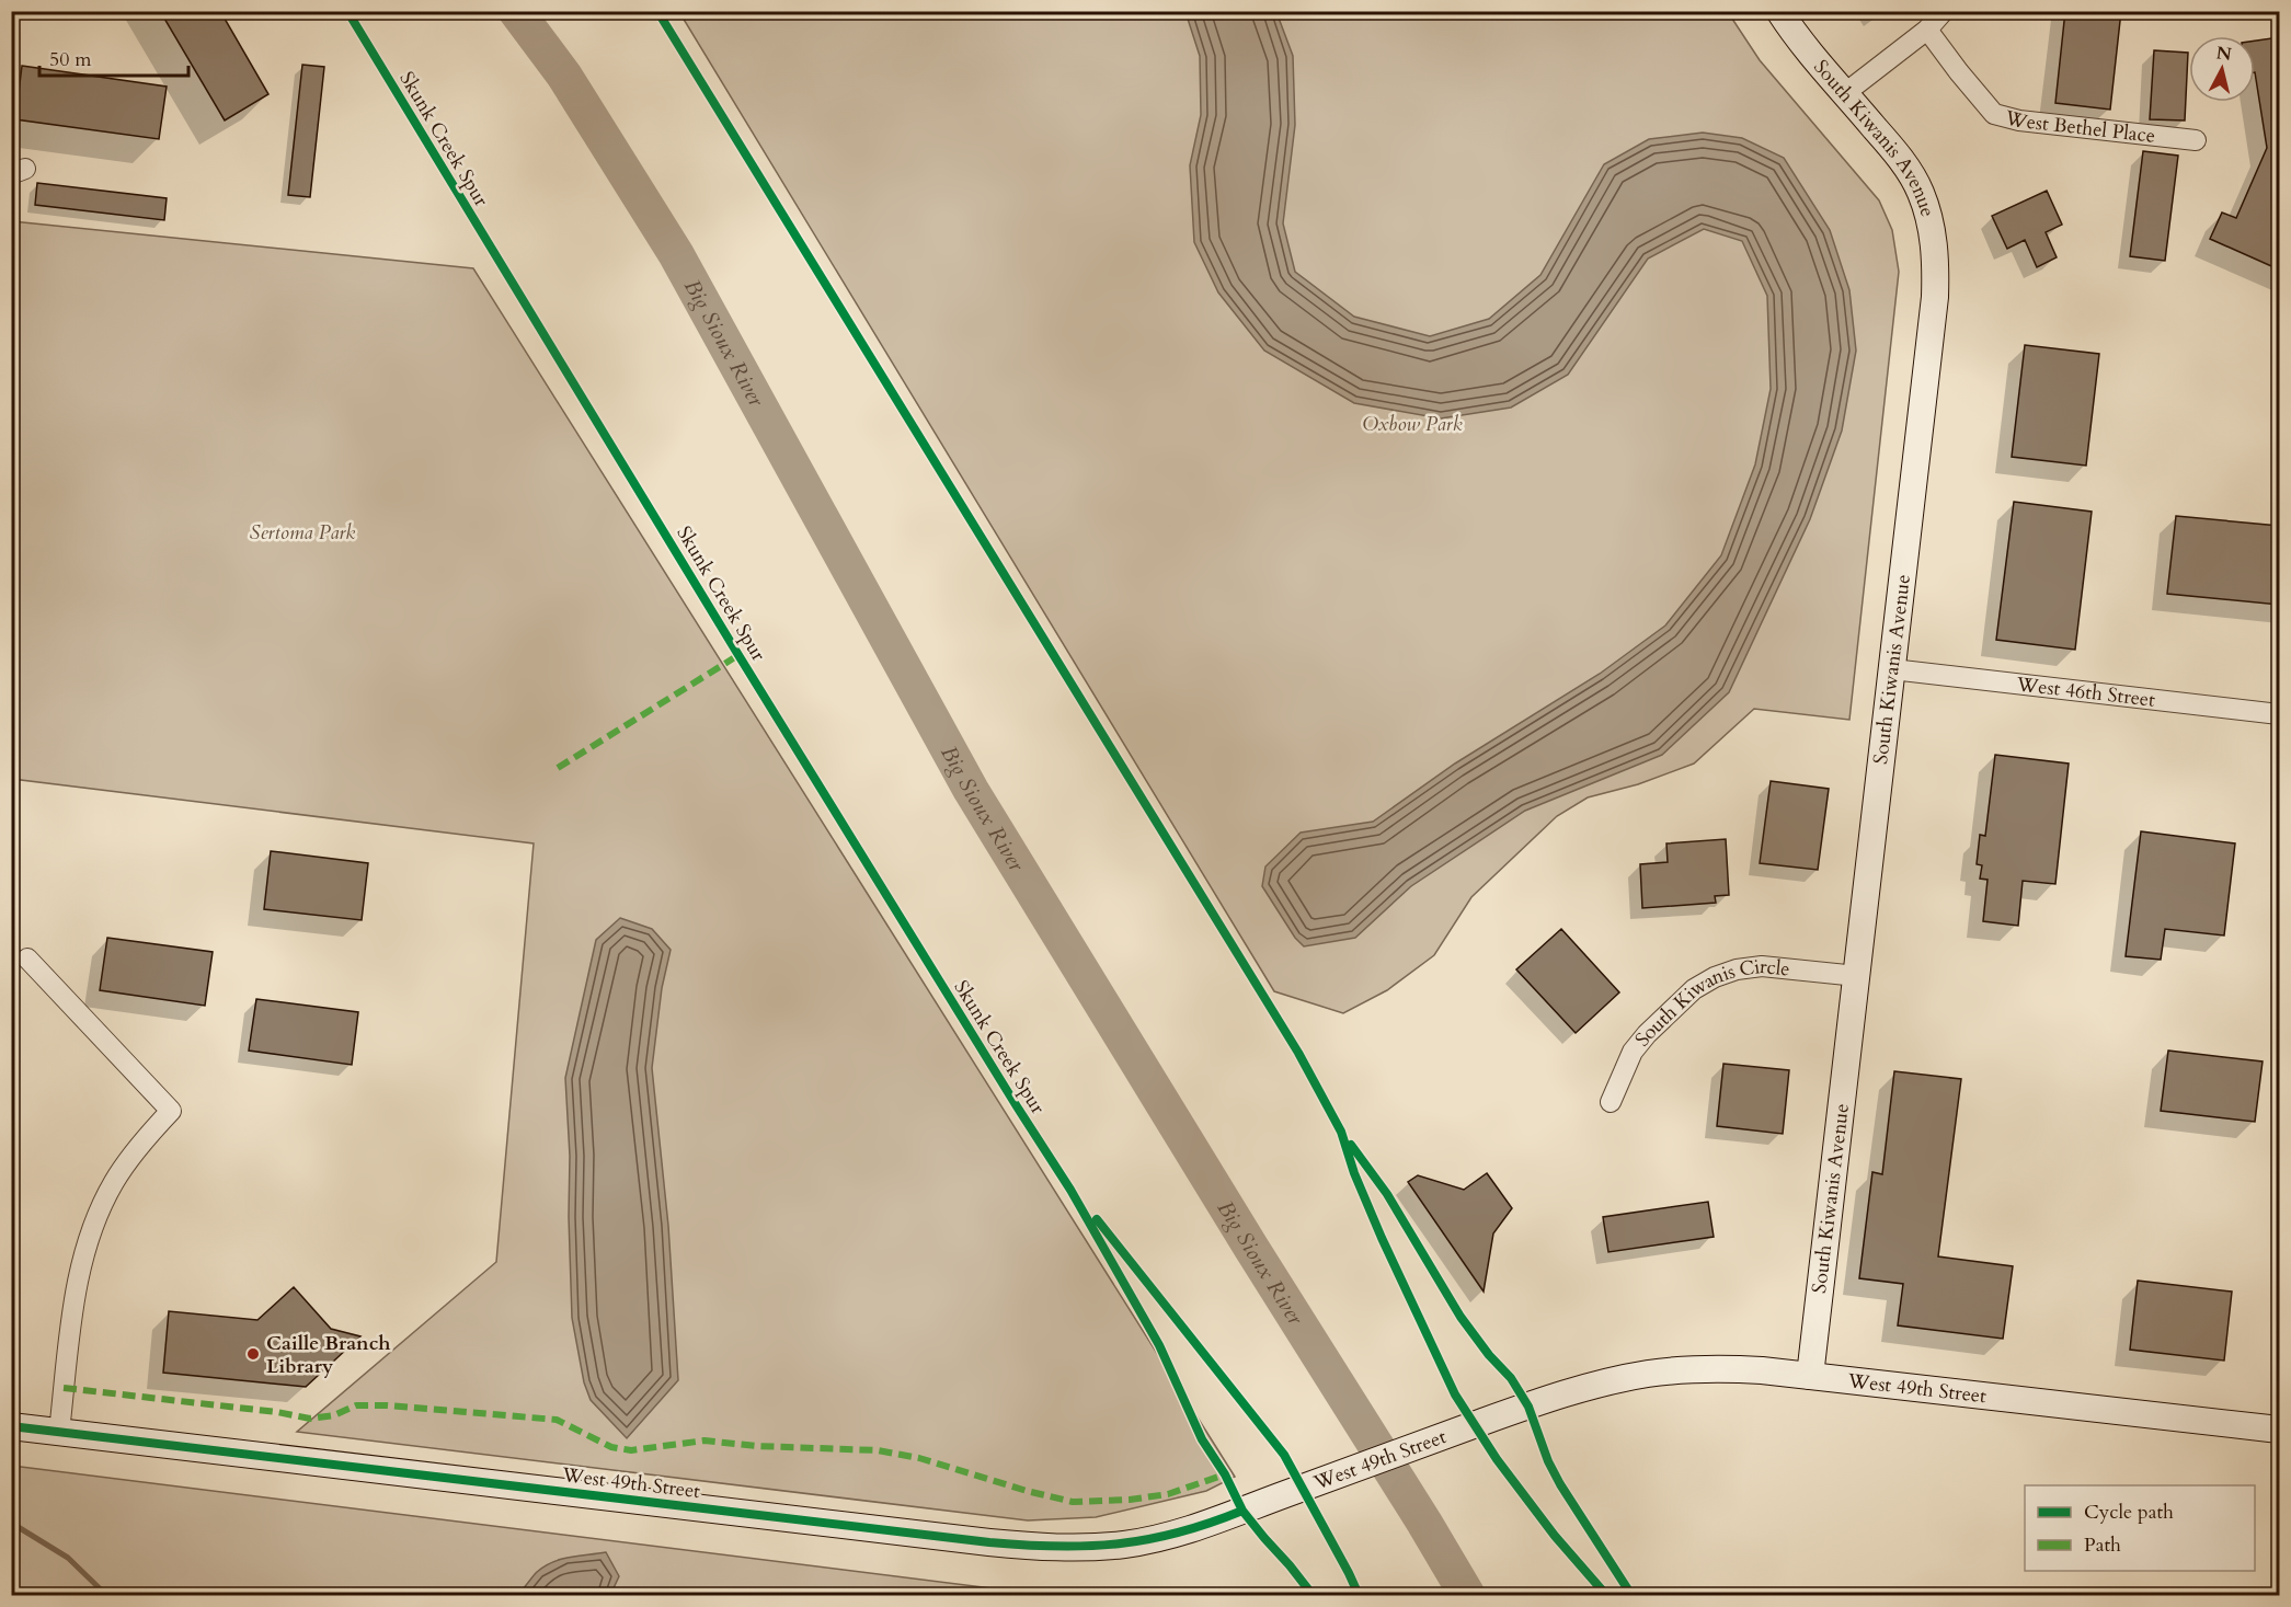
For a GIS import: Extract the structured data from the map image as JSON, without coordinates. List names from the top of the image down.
{
  "streets": {
    "main road": ["South Kiwanis Avenue", "West 49th Street"],
    "street": ["West Bethel Place", "West 46th Street", "South Kiwanis Circle"],
    "cycle path": ["Skunk Creek Spur"]
  },
  "crossings": [
    ["South Kiwanis Avenue", "West 46th Street"],
    ["South Kiwanis Avenue", "South Kiwanis Circle"],
    ["South Kiwanis Avenue", "West 49th Street"]
  ],
  "water": ["Big Sioux River"],
  "parks": ["Oxbow Park", "Sertoma Park"],
  "places": ["Caille Branch Library"],
  "legend": ["Cycle path", "Path"],
  "scale_bar": "50 m",
  "north": "top"
}
